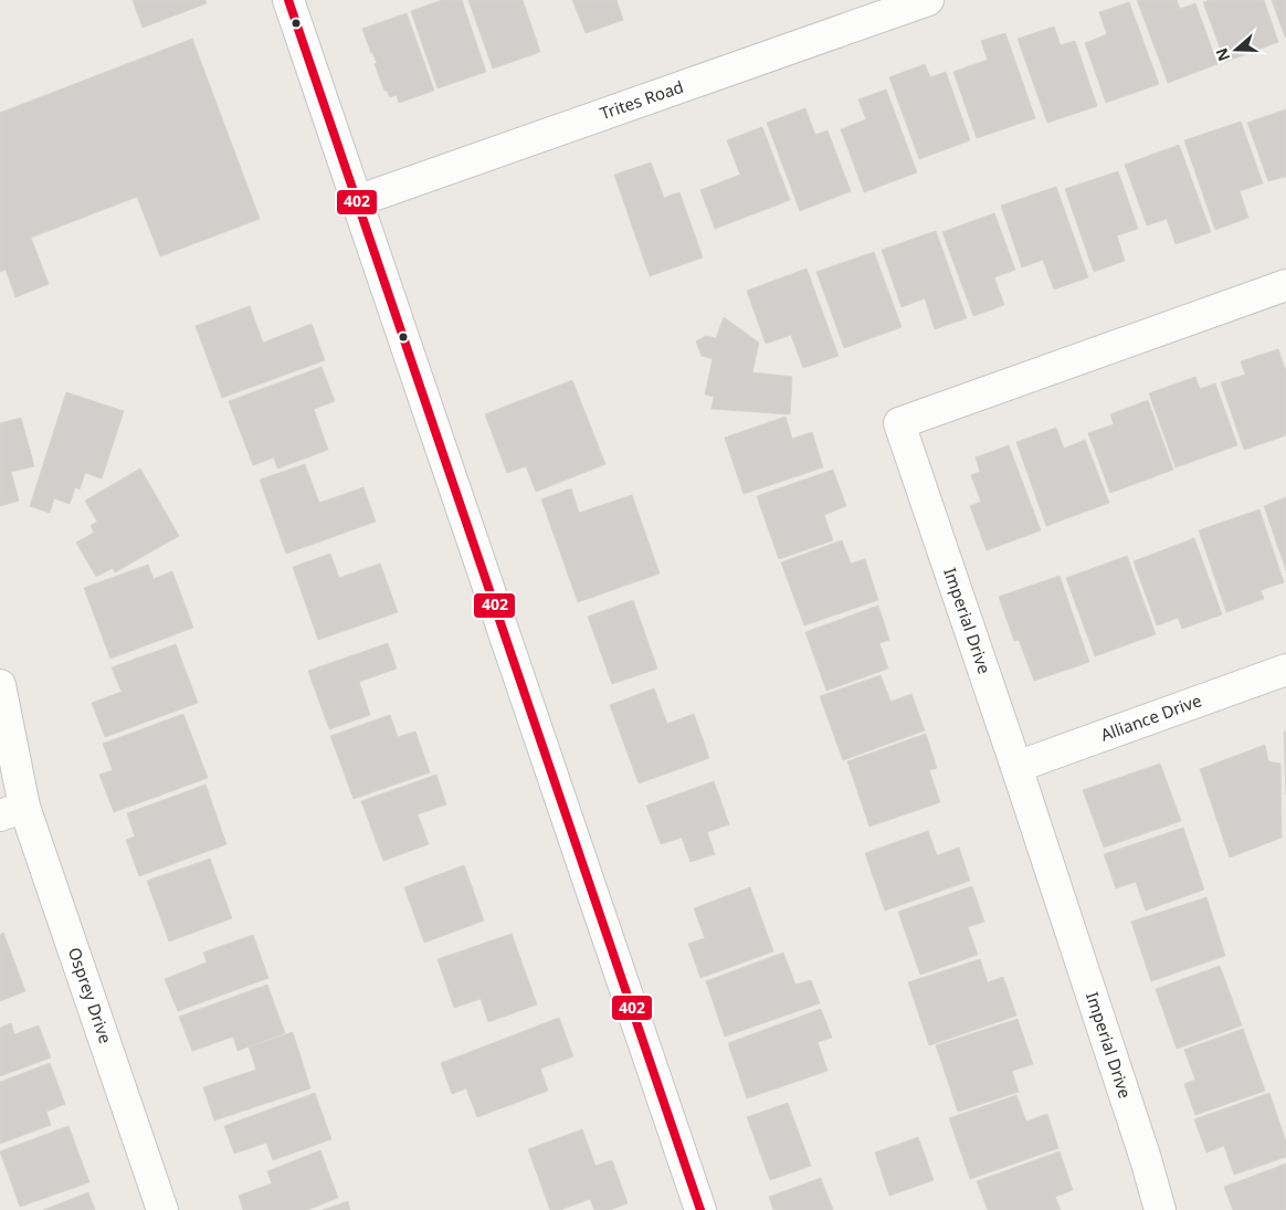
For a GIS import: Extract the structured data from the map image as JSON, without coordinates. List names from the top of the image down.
{
  "streets": {
    "street": [
      "Trites Road",
      "Imperial Drive",
      "Alliance Drive",
      "Osprey Drive"
    ]
  },
  "crossings": [
    ["Imperial Drive", "Alliance Drive"]
  ],
  "lines": ["transit line 402"],
  "north": "left"
}
